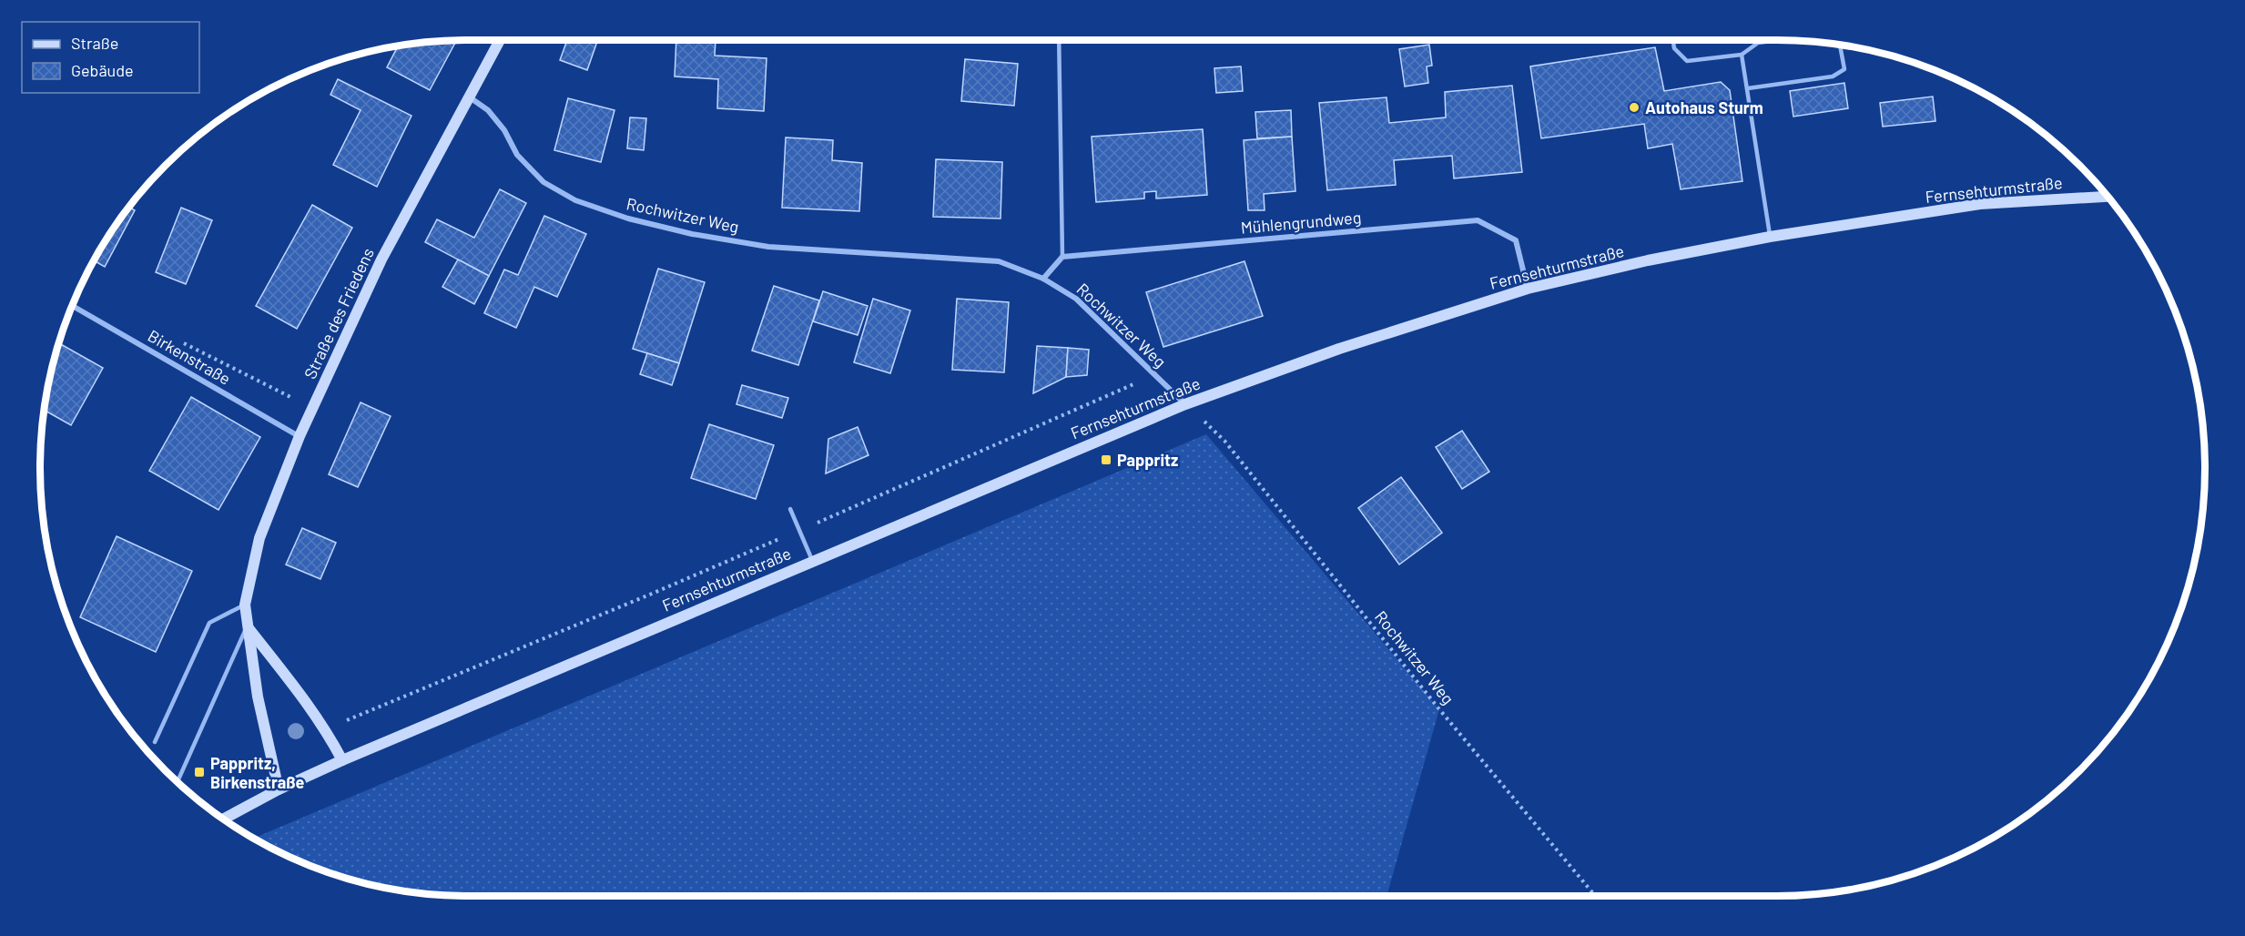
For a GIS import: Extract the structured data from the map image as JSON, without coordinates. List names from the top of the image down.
{
  "streets": {
    "street": [
      "Fernsehturmstraße",
      "Rochwitzer Weg",
      "Mühlengrundweg",
      "Straße des Friedens",
      "Birkenstraße"
    ]
  },
  "crossings": [
    ["Fernsehturmstraße", "Rochwitzer Weg"],
    ["Fernsehturmstraße", "Mühlengrundweg"],
    ["Fernsehturmstraße", "Straße des Friedens"],
    ["Rochwitzer Weg", "Straße des Friedens"],
    ["Straße des Friedens", "Birkenstraße"]
  ],
  "places": {
    "other": ["Autohaus Sturm"],
    "transit": ["Pappritz", "Pappritz, Birkenstraße"]
  },
  "legend": ["Straße", "Gebäude"]
}
